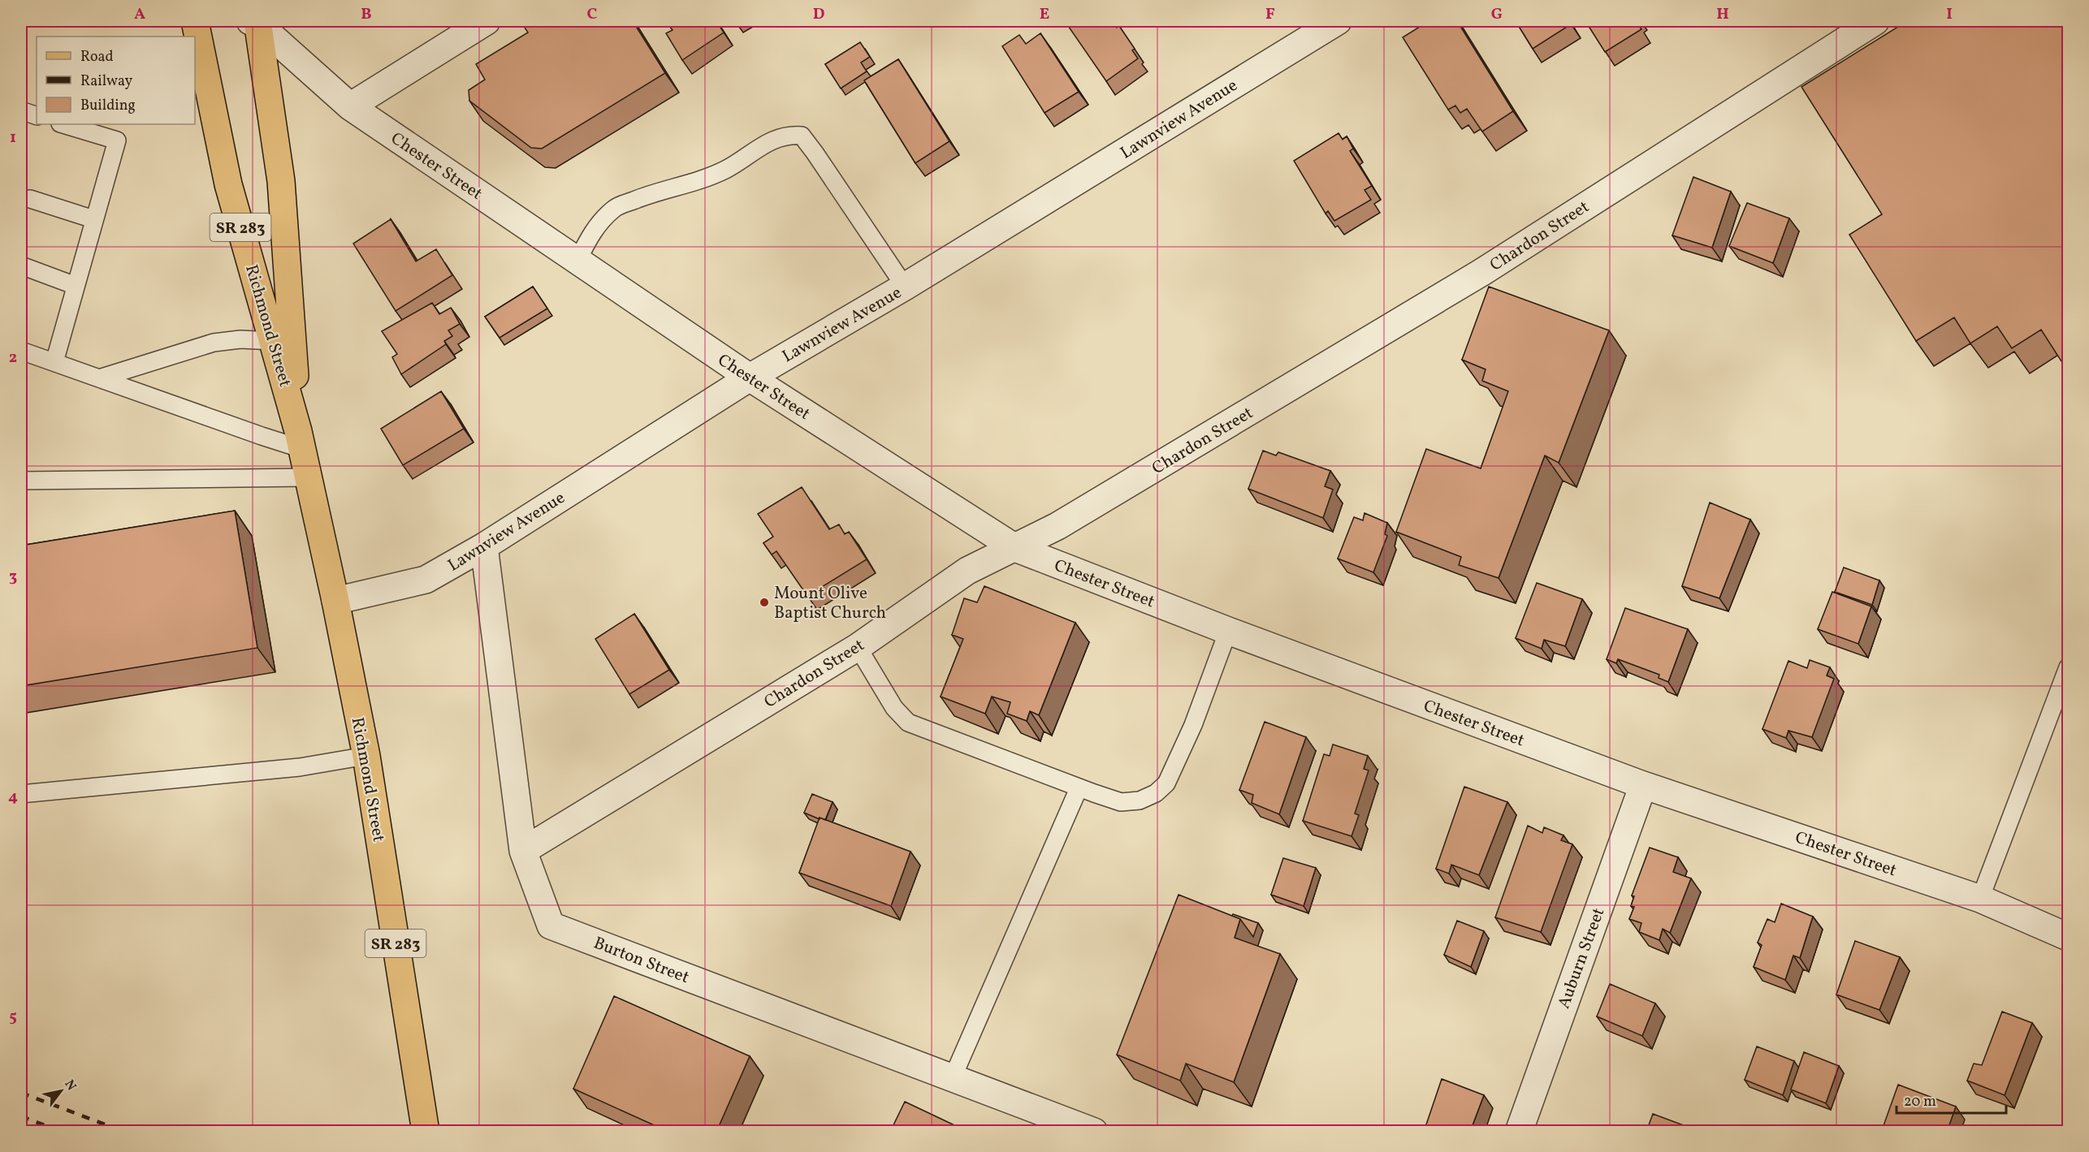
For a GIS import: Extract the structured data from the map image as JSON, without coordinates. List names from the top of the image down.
{
  "streets": {
    "main road": ["SR 283", "Richmond Street"],
    "street": [
      "Lawnview Avenue",
      "Chester Street",
      "Chardon Street",
      "Auburn Street",
      "Burton Street"
    ]
  },
  "crossings": [
    ["Lawnview Avenue", "Chester Street"],
    ["Lawnview Avenue", "Richmond Street"],
    ["Lawnview Avenue", "Burton Street"],
    ["Chester Street", "Chardon Street"],
    ["Chester Street", "Richmond Street"],
    ["Chester Street", "Auburn Street"],
    ["Chardon Street", "Burton Street"]
  ],
  "places": ["Mount Olive Baptist Church"],
  "legend": ["Road", "Railway", "Building"],
  "scale_bar": "20 m",
  "north": "top right",
  "grid": {
    "columns": [
      "A",
      "B",
      "C",
      "D",
      "E",
      "F",
      "G",
      "H",
      "I"
    ],
    "rows": [
      "1",
      "2",
      "3",
      "4",
      "5"
    ]
  }
}
